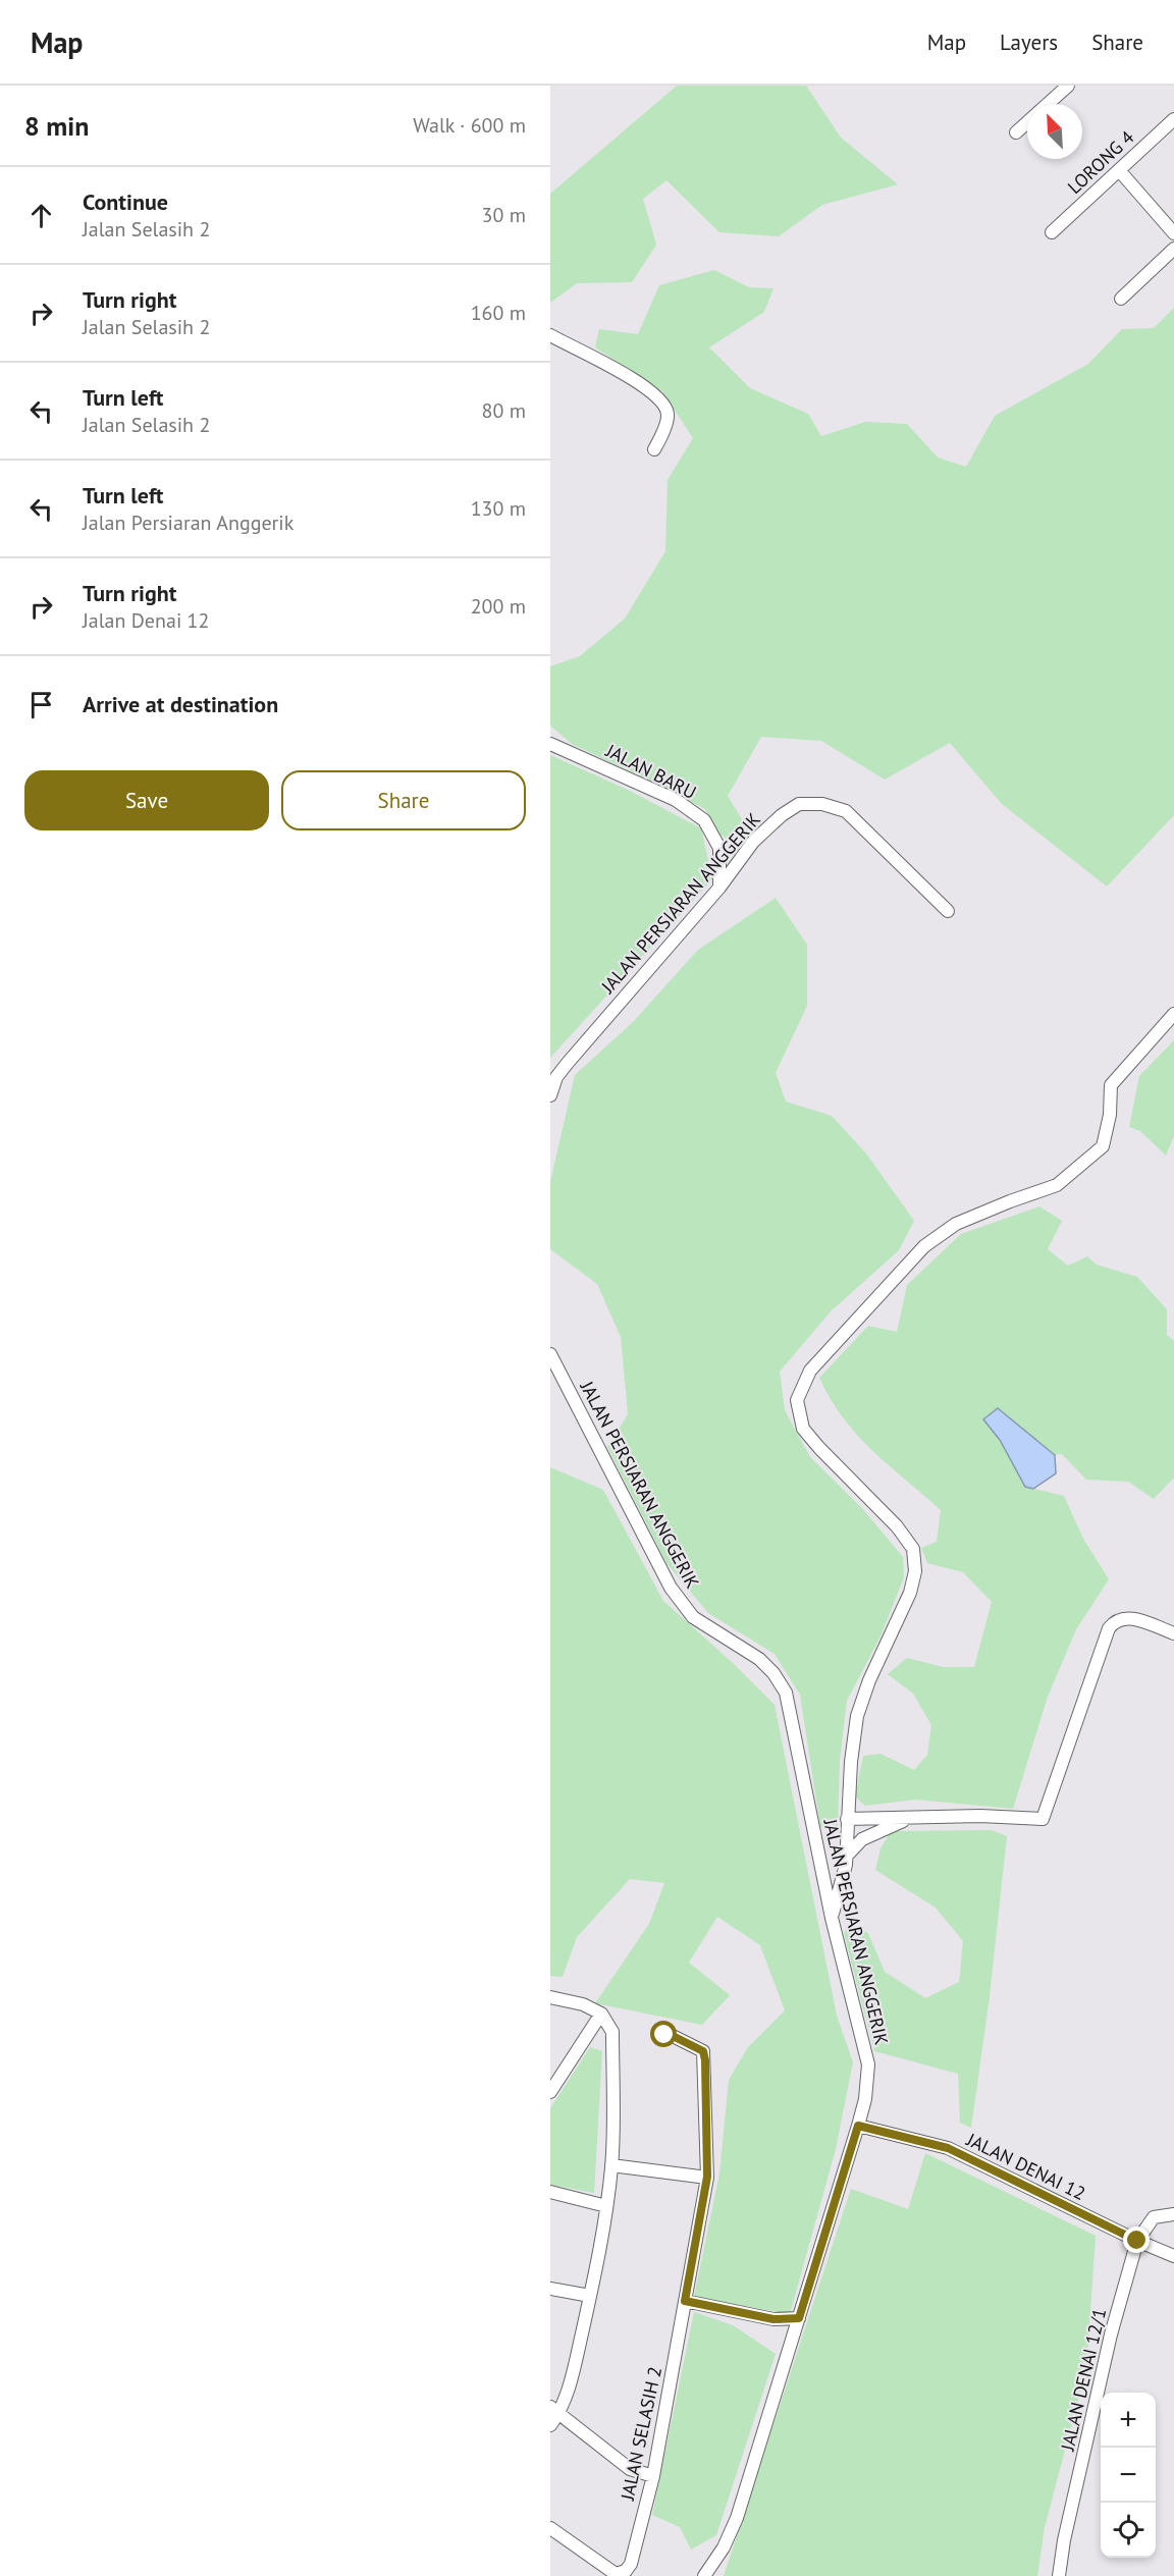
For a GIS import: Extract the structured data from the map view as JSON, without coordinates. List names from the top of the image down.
{
  "streets": {
    "street": [
      "LORONG 4",
      "JALAN BARU",
      "JALAN PERSIARAN ANGGERIK",
      "JALAN DENAI 12",
      "JALAN DENAI 12/1",
      "JALAN SELASIH 2"
    ]
  },
  "crossings": [
    ["JALAN BARU", "JALAN PERSIARAN ANGGERIK"],
    ["JALAN PERSIARAN ANGGERIK", "JALAN DENAI 12"],
    ["JALAN DENAI 12", "JALAN DENAI 12/1"]
  ],
  "north": "top left",
  "page": {
    "header": "Map",
    "nav": ["Map", "Layers", "Share"],
    "heading": ["8 min", "Walk · 600 m"],
    "list": [
      ["Continue", "Jalan Selasih 2", "30 m"],
      ["Turn right", "Jalan Selasih 2", "160 m"],
      ["Turn left", "Jalan Selasih 2", "80 m"],
      ["Turn left", "Jalan Persiaran Anggerik", "130 m"],
      ["Turn right", "Jalan Denai 12", "200 m"],
      "Arrive at destination"
    ],
    "buttons": ["Save", "Share"],
    "map_buttons": ["+", "−"]
  }
}
